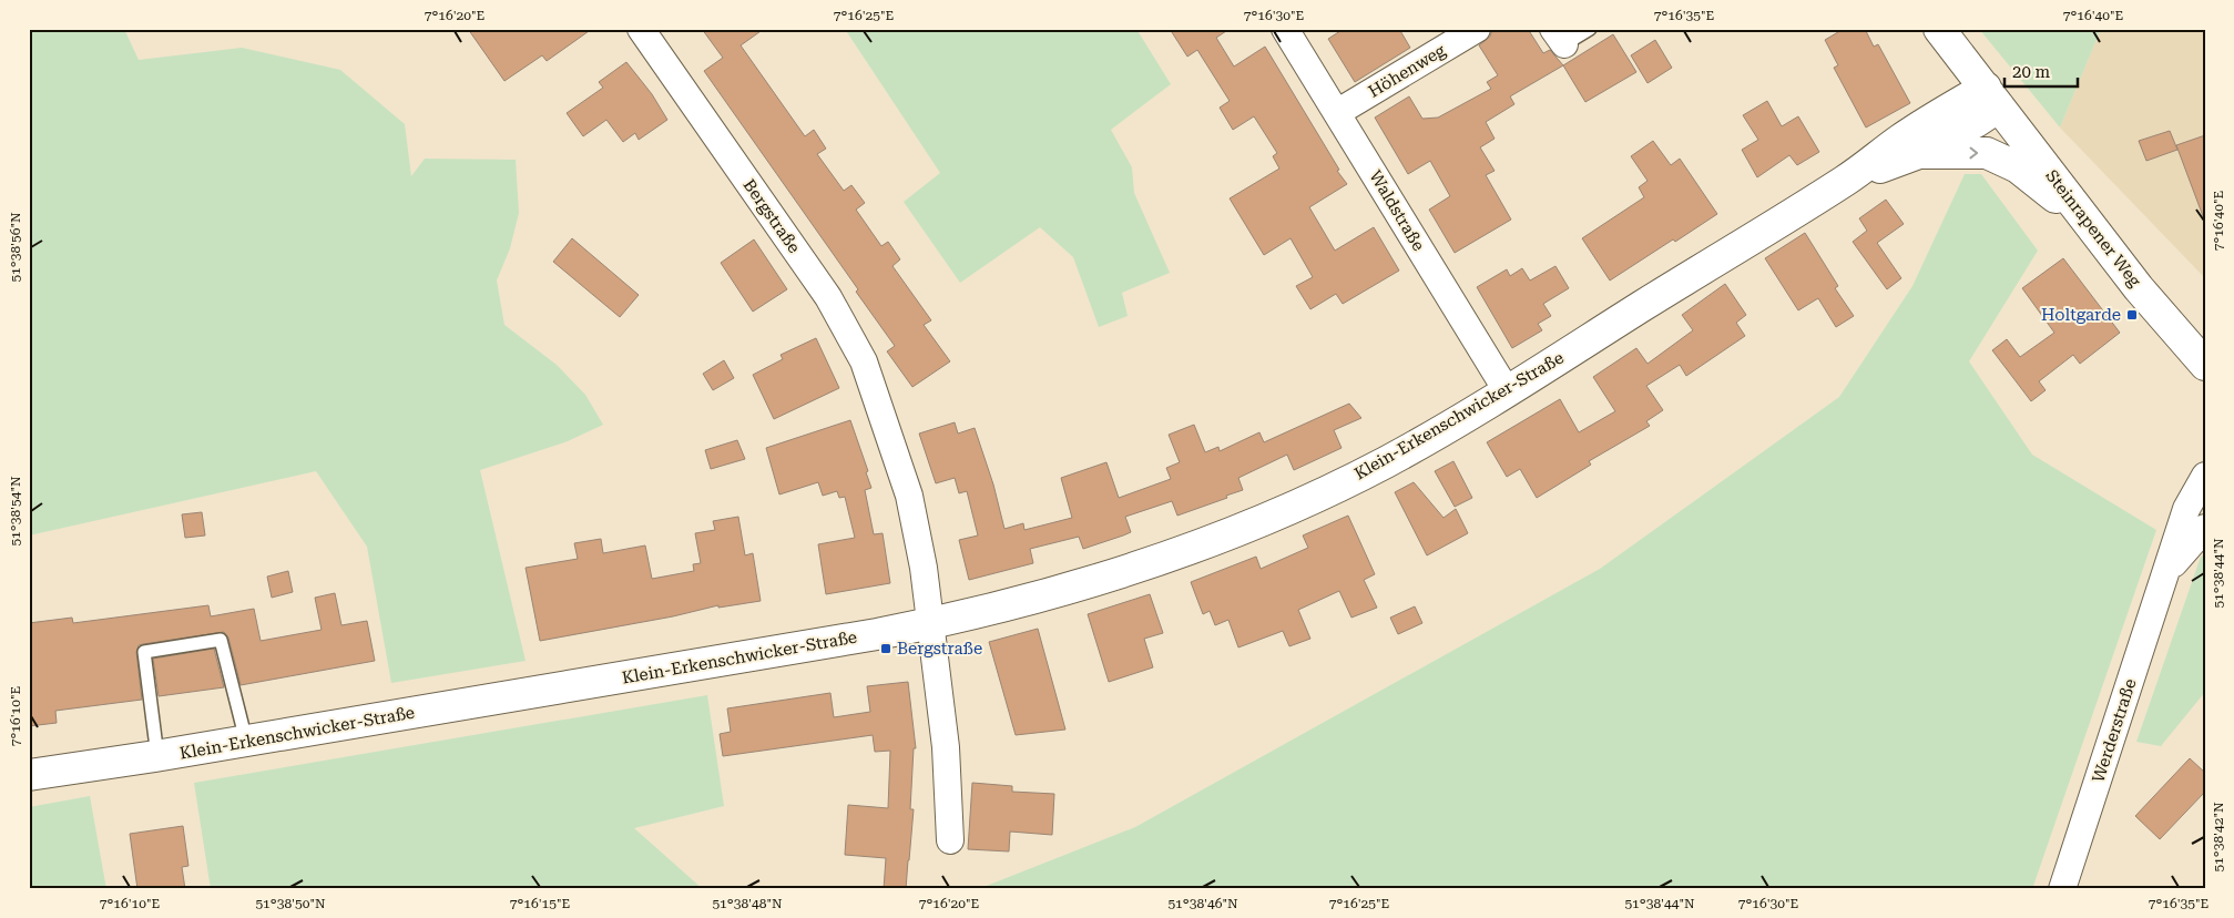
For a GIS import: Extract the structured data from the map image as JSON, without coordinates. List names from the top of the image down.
{
  "streets": {
    "street": [
      "Höhenweg",
      "Waldstraße",
      "Bergstraße",
      "Steinrapener Weg",
      "Klein-Erkenschwicker-Straße",
      "Werderstraße"
    ]
  },
  "crossings": [
    ["Höhenweg", "Waldstraße"],
    ["Waldstraße", "Klein-Erkenschwicker-Straße"],
    ["Bergstraße", "Klein-Erkenschwicker-Straße"],
    ["Steinrapener Weg", "Klein-Erkenschwicker-Straße"]
  ],
  "places": {
    "transit": ["Holtgarde", "Bergstraße"]
  },
  "scale_bar": "20 m",
  "coordinates": [
    "7°16'20\"E",
    "7°16'25\"E",
    "7°16'30\"E",
    "7°16'35\"E",
    "7°16'40\"E",
    "51°38'56\"N",
    "51°38'54\"N",
    "51°38'44\"N",
    "7°16'10\"E",
    "51°38'42\"N",
    "51°38'50\"N",
    "7°16'15\"E",
    "51°38'48\"N",
    "51°38'46\"N"
  ]
}
